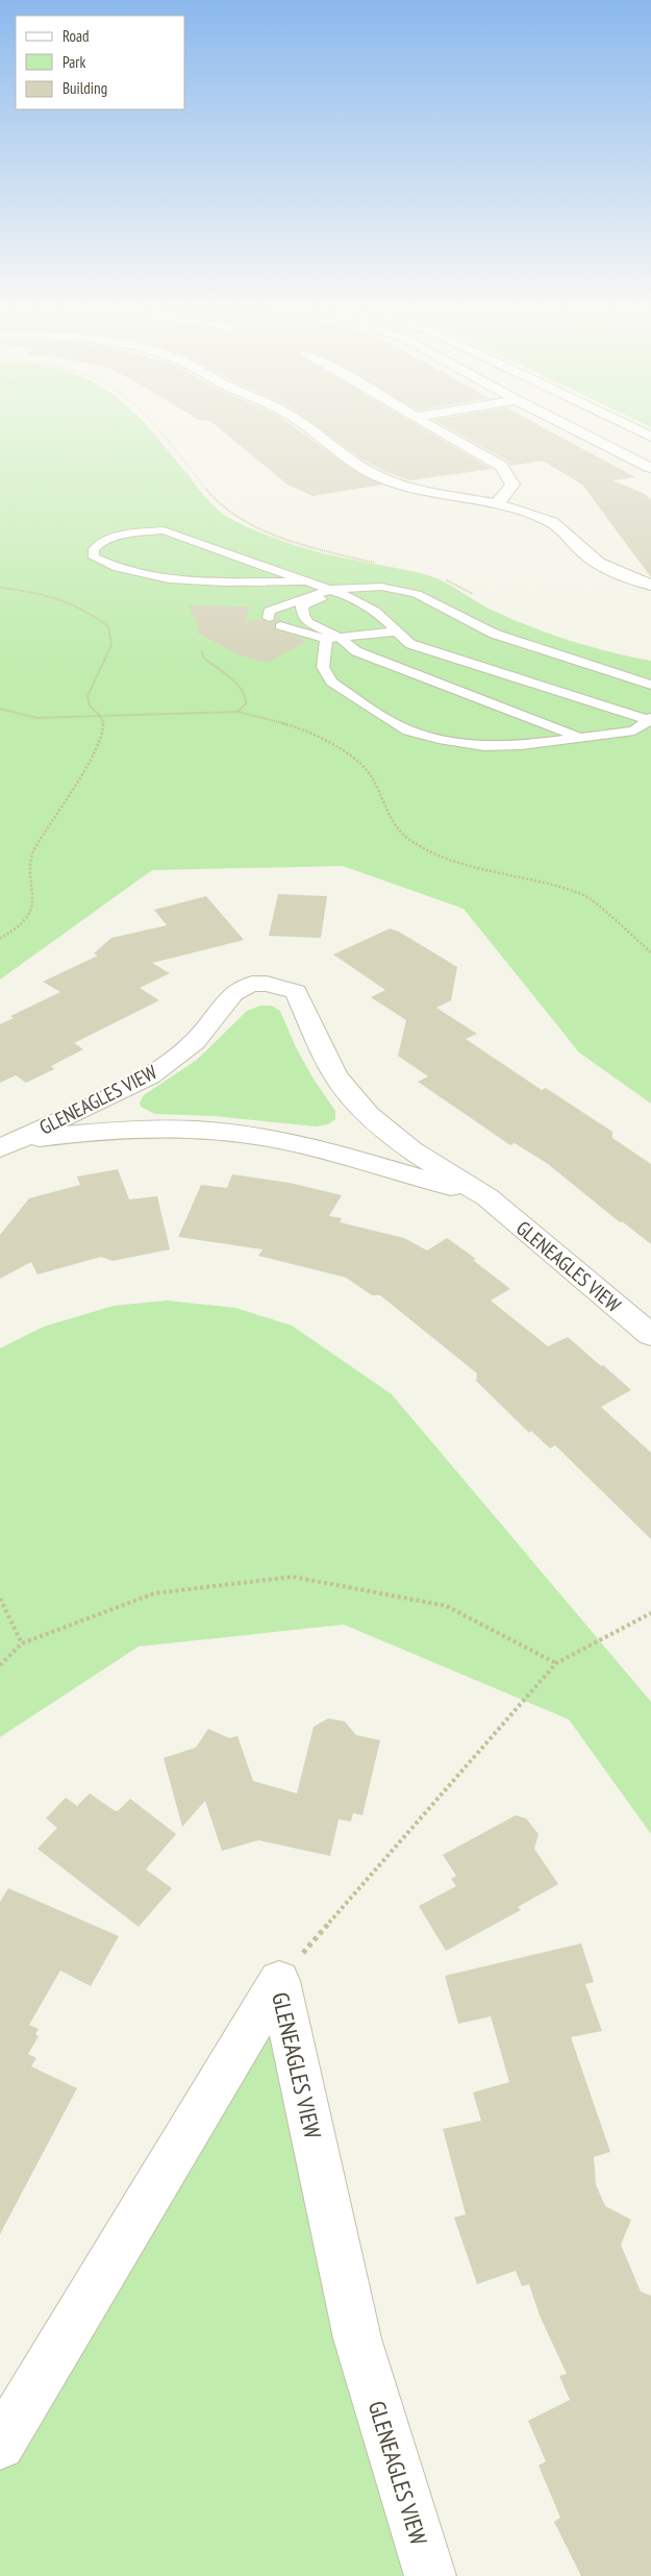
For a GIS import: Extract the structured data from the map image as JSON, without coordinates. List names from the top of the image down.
{
  "streets": {
    "street": ["GLENEAGLES VIEW"]
  },
  "legend": ["Road", "Park", "Building"]
}
